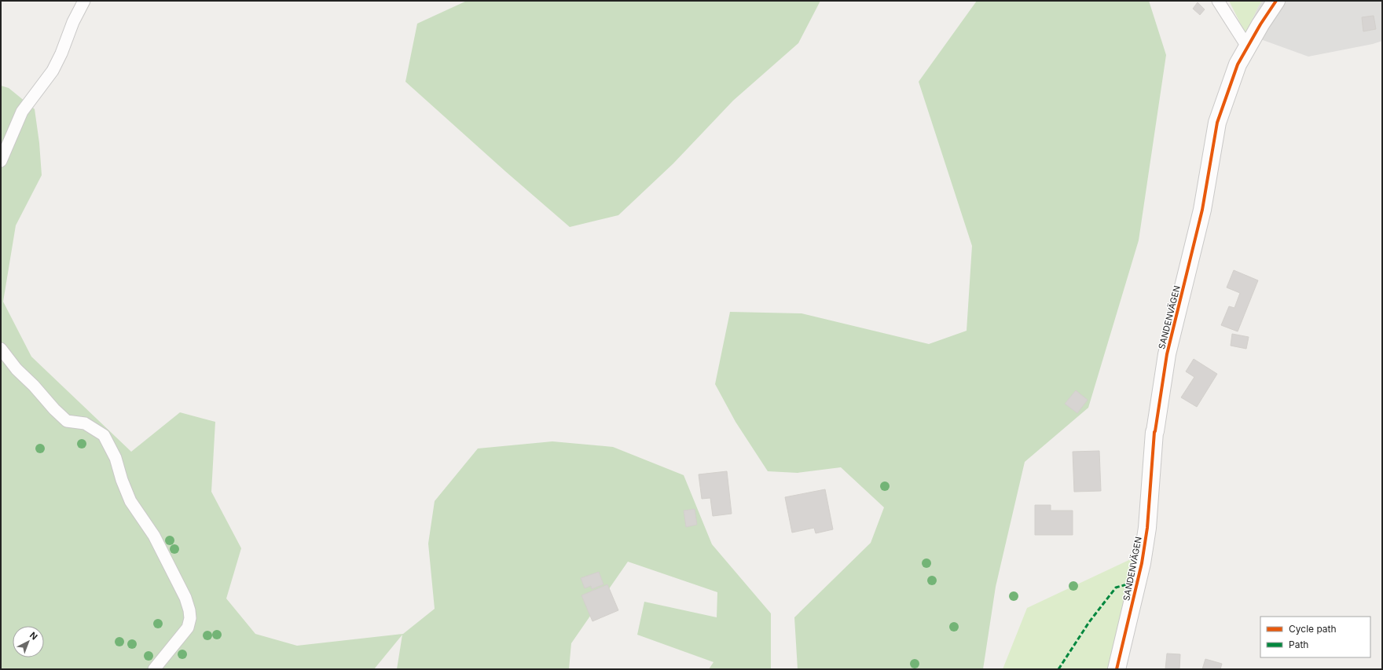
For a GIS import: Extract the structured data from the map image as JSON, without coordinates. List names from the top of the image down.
{
  "streets": {
    "street": ["SANDENVÄGEN"]
  },
  "legend": ["Cycle path", "Path"],
  "north": "top right"
}
